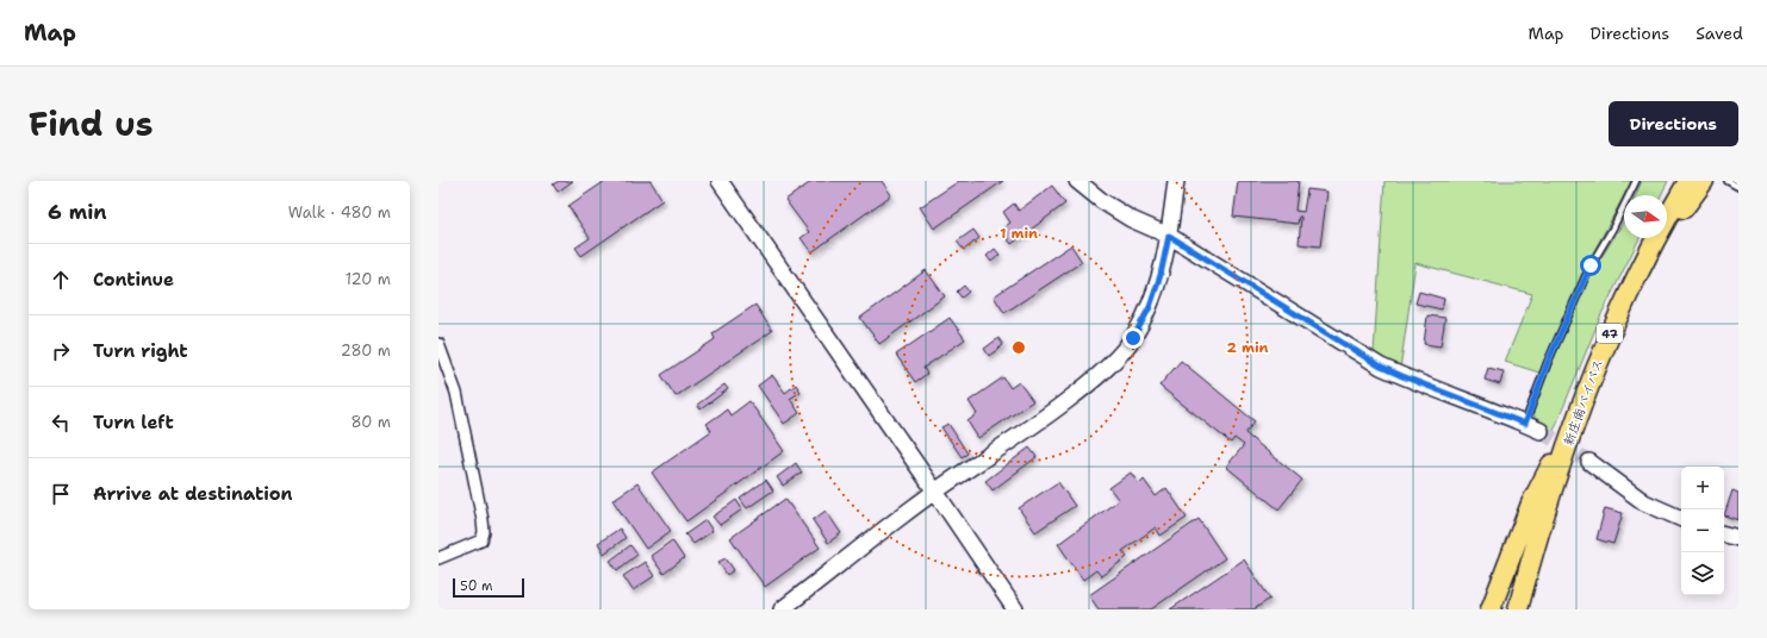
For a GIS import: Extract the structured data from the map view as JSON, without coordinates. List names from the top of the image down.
{
  "streets": {
    "highway": ["47", "新庄南バイパス"]
  },
  "scale_bar": "50 m",
  "north": "right",
  "page": {
    "header": "Map",
    "nav": ["Map", "Directions", "Saved"],
    "title": "Find us",
    "buttons": "Directions",
    "heading": ["6 min", "Walk · 480 m"],
    "list": [
      ["Continue", "120 m"],
      ["Turn right", "280 m"],
      ["Turn left", "80 m"],
      "Arrive at destination"
    ],
    "map_buttons": ["+", "−"],
    "scale": "50 m"
  },
  "rings": ["1 min", "2 min"]
}
